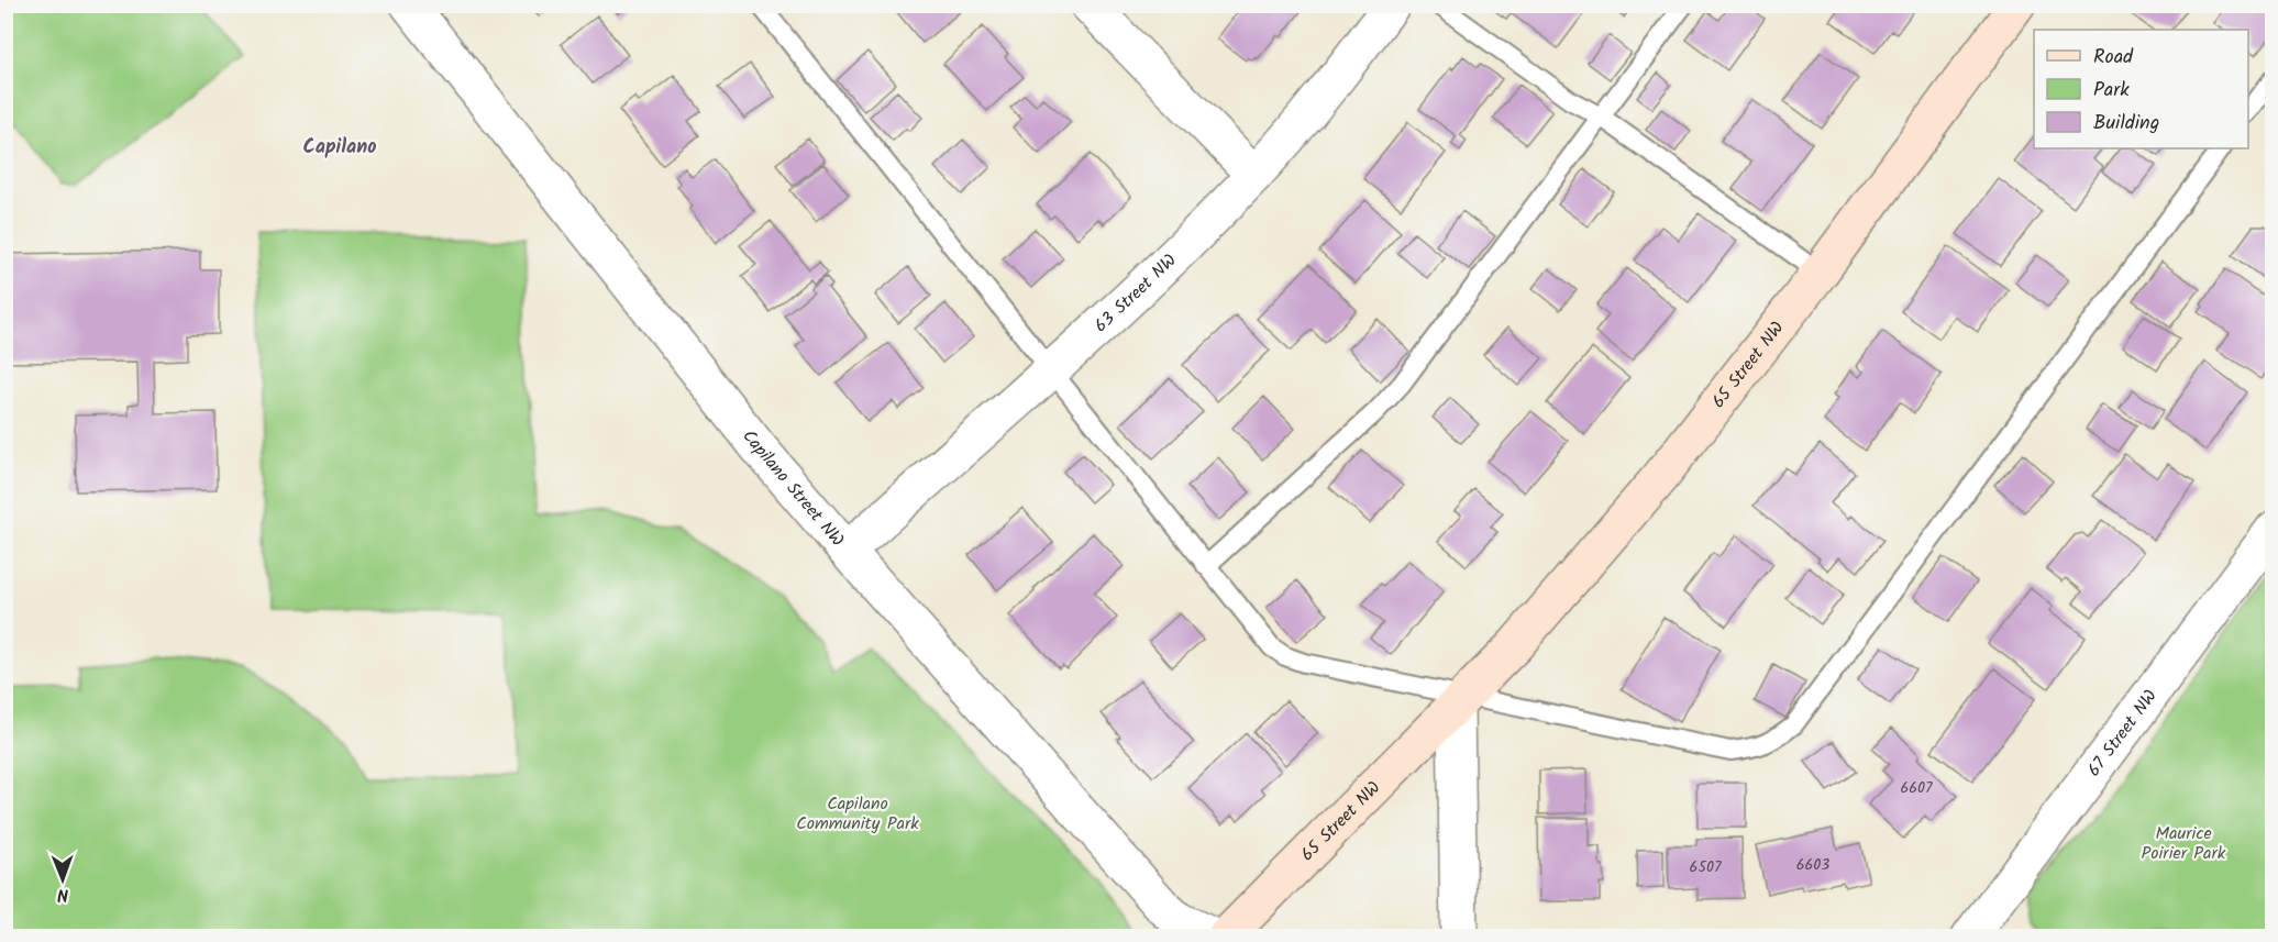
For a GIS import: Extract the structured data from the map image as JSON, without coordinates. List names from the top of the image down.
{
  "streets": {
    "street": [
      "63 Street NW",
      "65 Street NW",
      "Capilano Street NW",
      "67 Street NW"
    ]
  },
  "crossings": [
    ["63 Street NW", "Capilano Street NW"]
  ],
  "districts": ["Capilano"],
  "parks": ["Capilano Community Park", "Maurice Poirier Park"],
  "house_numbers": ["6607", "6603", "6507"],
  "legend": ["Road", "Park", "Building"],
  "north": "bottom"
}
